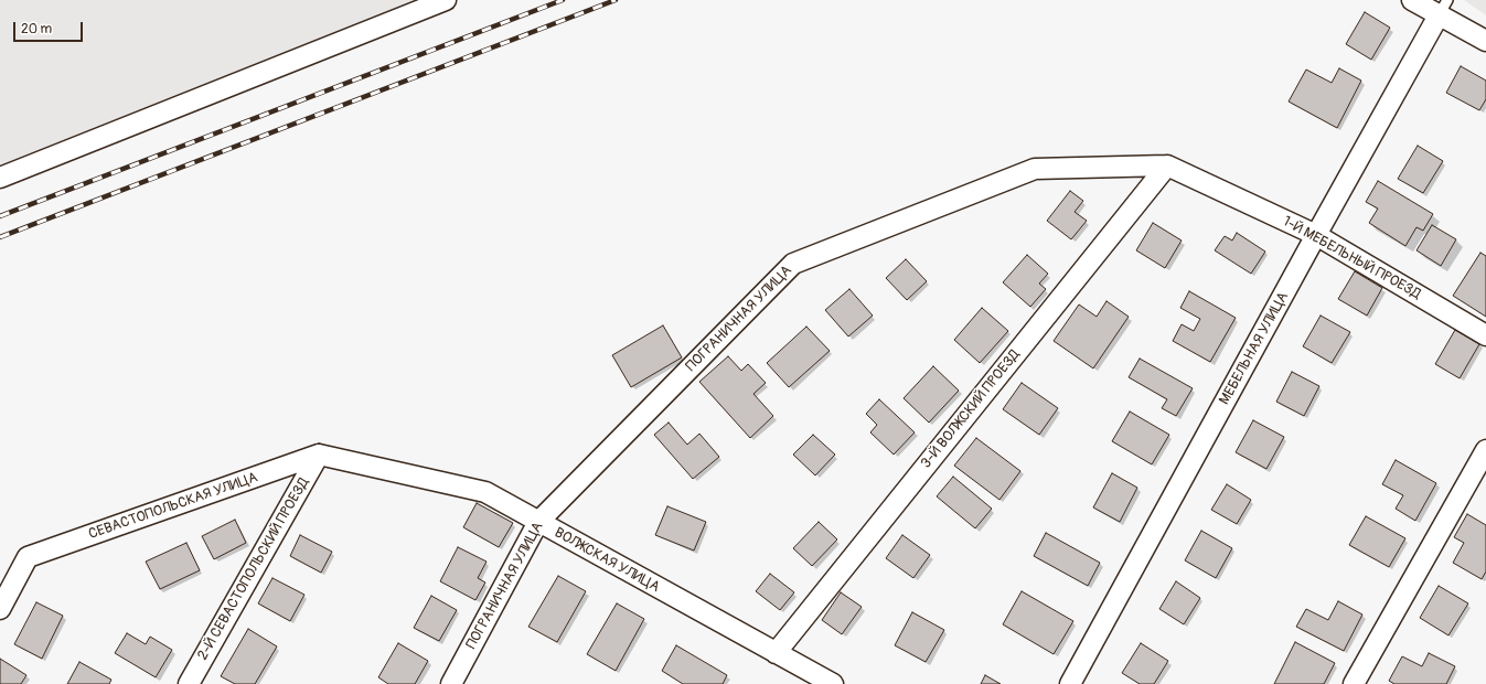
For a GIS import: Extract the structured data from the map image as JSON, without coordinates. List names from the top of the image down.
{
  "streets": {
    "street": [
      "1-Й МЕБЕЛЬНЫЙ ПРОЕЗД",
      "ПОГРАНИЧНАЯ УЛИЦА",
      "МЕБЕЛЬНАЯ УЛИЦА",
      "3-Й ВОЛЖСКИЙ ПРОЕЗД",
      "СЕВАСТОПОЛЬСКАЯ УЛИЦА",
      "ВОЛЖСКАЯ УЛИЦА",
      "2-Й СЕВАСТОПОЛЬСКИЙ ПРОЕЗД"
    ]
  },
  "crossings": [
    ["1-Й МЕБЕЛЬНЫЙ ПРОЕЗД", "ПОГРАНИЧНАЯ УЛИЦА"],
    ["1-Й МЕБЕЛЬНЫЙ ПРОЕЗД", "МЕБЕЛЬНАЯ УЛИЦА"],
    ["1-Й МЕБЕЛЬНЫЙ ПРОЕЗД", "3-Й ВОЛЖСКИЙ ПРОЕЗД"],
    ["ПОГРАНИЧНАЯ УЛИЦА", "3-Й ВОЛЖСКИЙ ПРОЕЗД"],
    ["ПОГРАНИЧНАЯ УЛИЦА", "ВОЛЖСКАЯ УЛИЦА"],
    ["3-Й ВОЛЖСКИЙ ПРОЕЗД", "ВОЛЖСКАЯ УЛИЦА"],
    ["СЕВАСТОПОЛЬСКАЯ УЛИЦА", "ВОЛЖСКАЯ УЛИЦА"],
    ["СЕВАСТОПОЛЬСКАЯ УЛИЦА", "2-Й СЕВАСТОПОЛЬСКИЙ ПРОЕЗД"],
    ["ВОЛЖСКАЯ УЛИЦА", "2-Й СЕВАСТОПОЛЬСКИЙ ПРОЕЗД"]
  ],
  "scale_bar": "20 m"
}
